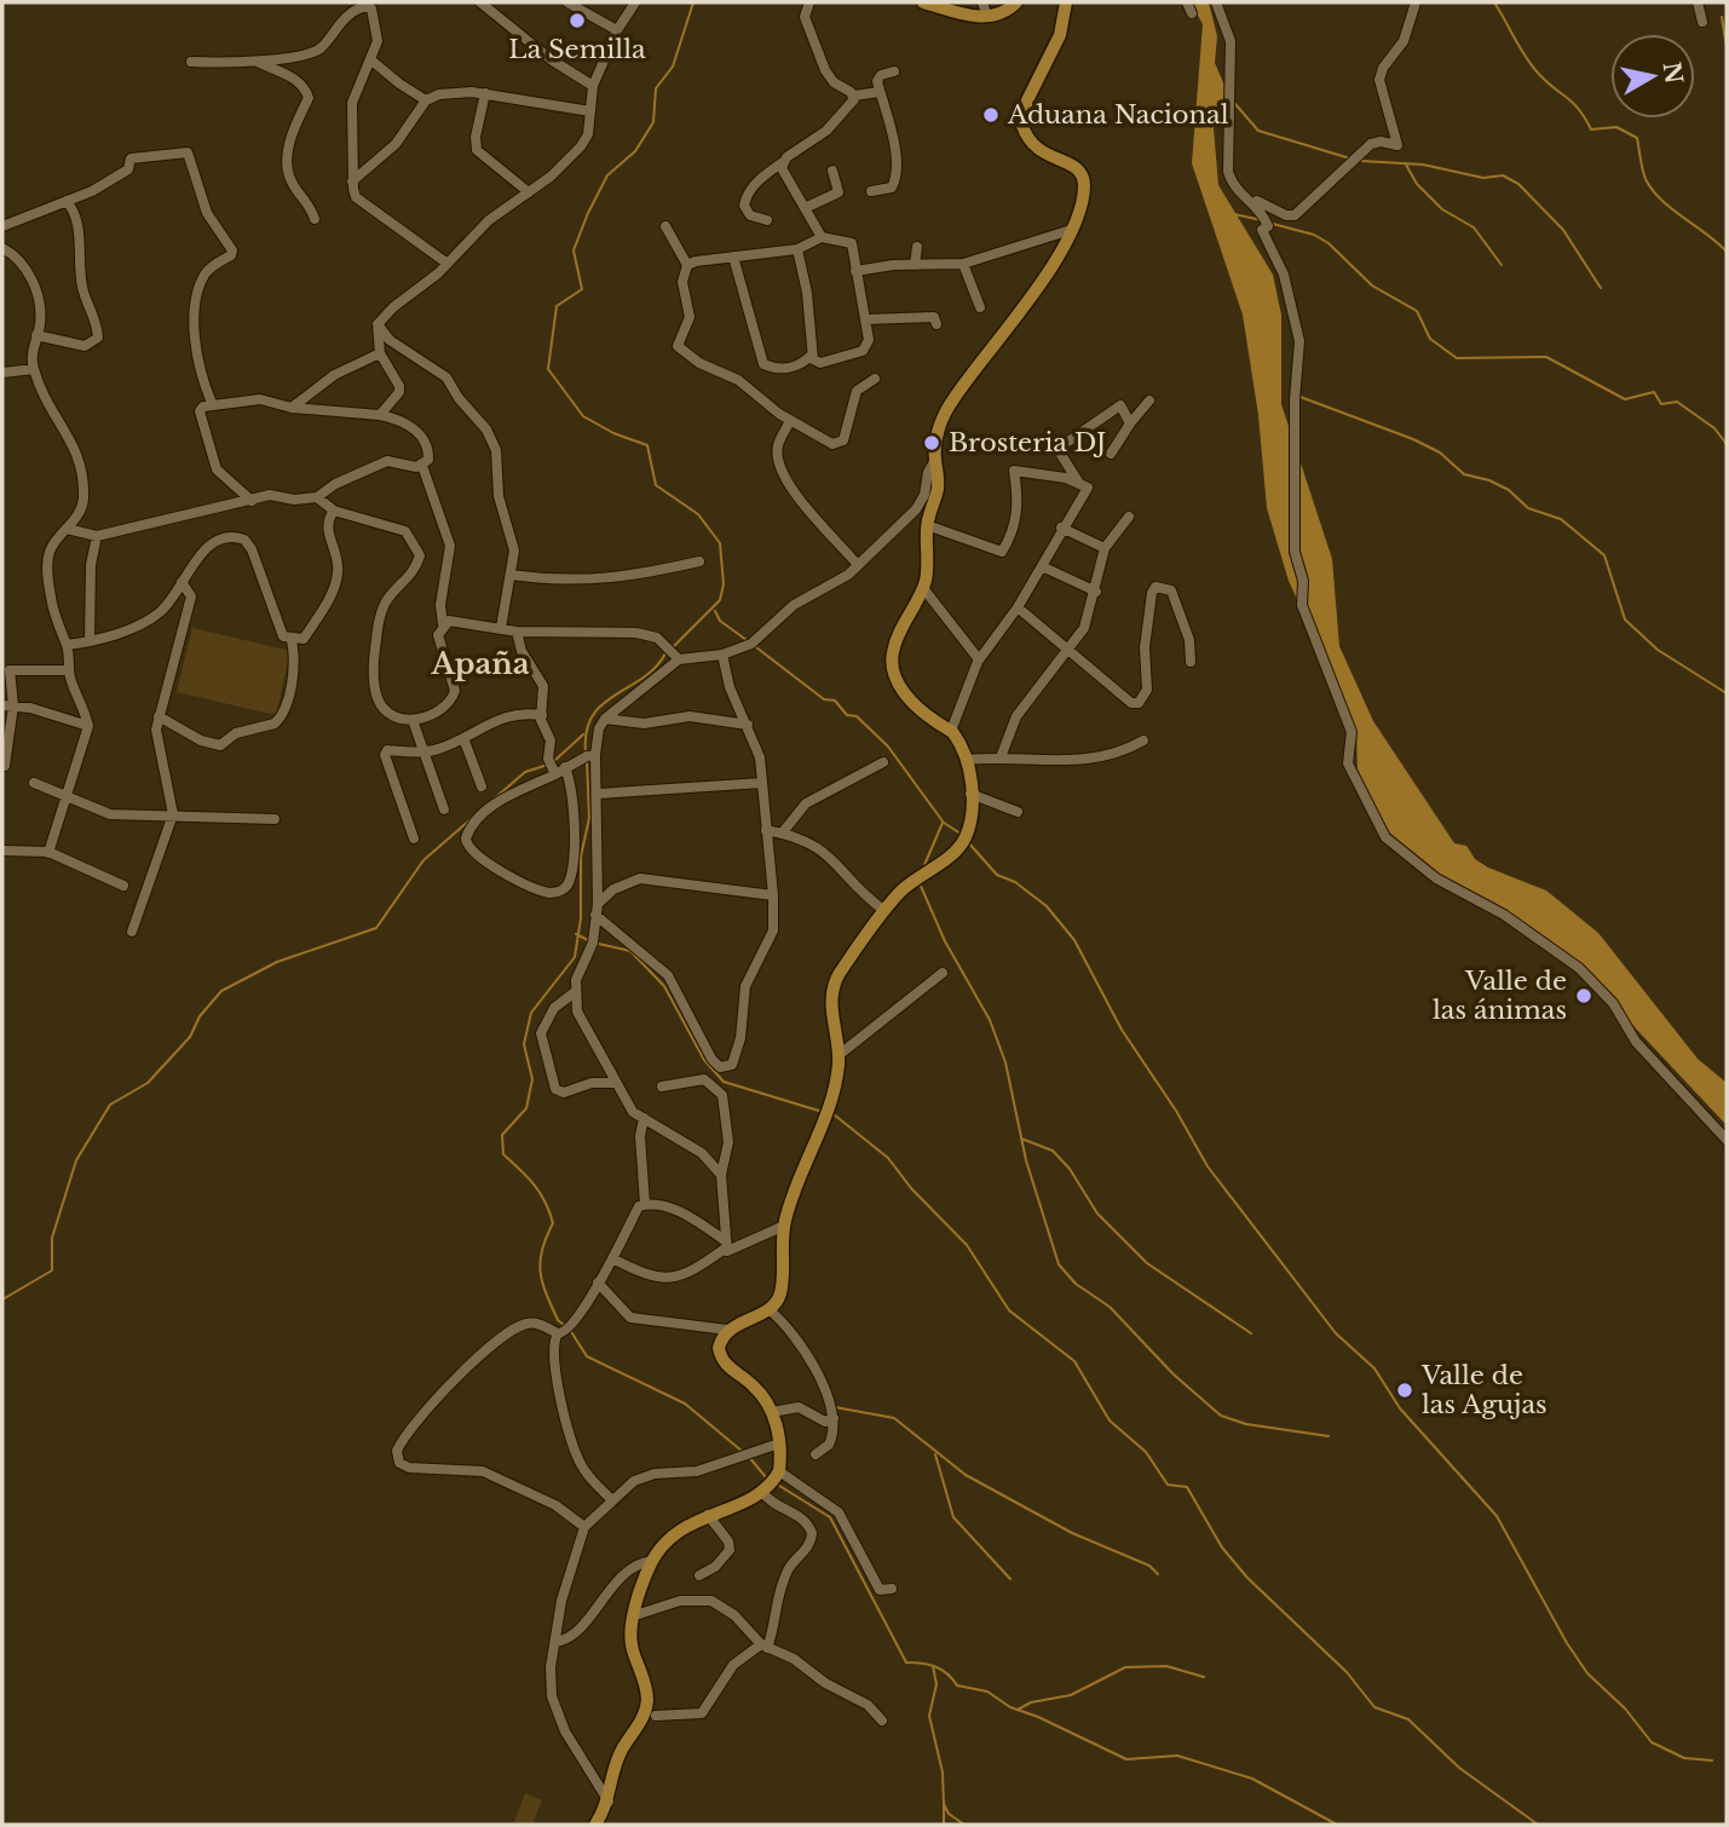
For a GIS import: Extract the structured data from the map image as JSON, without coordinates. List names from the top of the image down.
{
  "districts": ["Apaña"],
  "places": [
    "La Semilla",
    "Aduana Nacional",
    "Brosteria DJ",
    "Valle de las ánimas",
    "Valle de las Agujas"
  ],
  "north": "right"
}
